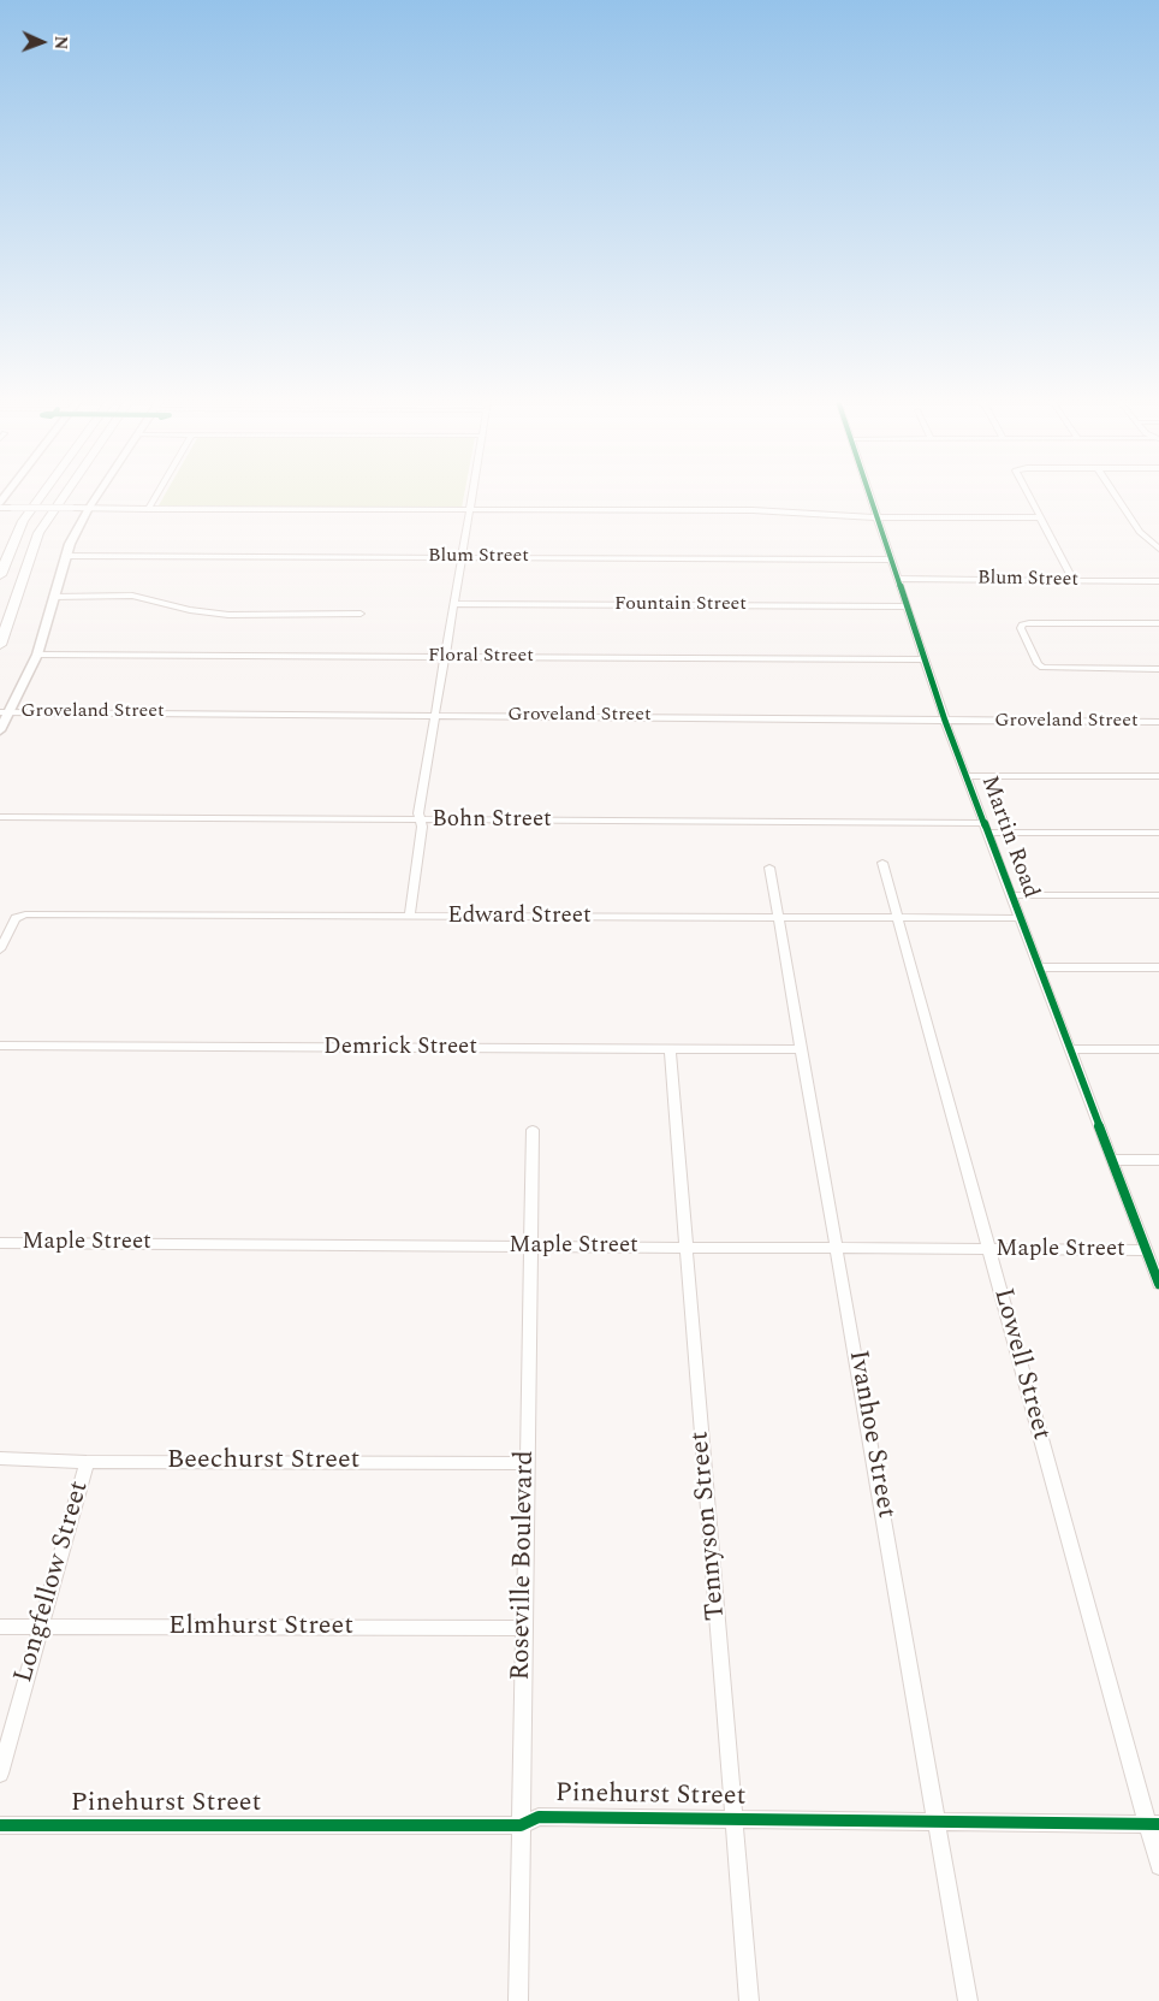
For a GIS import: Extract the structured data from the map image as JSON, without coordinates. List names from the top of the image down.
{
  "streets": {
    "street": [
      "Blum Street",
      "Fountain Street",
      "Floral Street",
      "Groveland Street",
      "Bohn Street",
      "Martin Road",
      "Edward Street",
      "Demrick Street",
      "Maple Street",
      "Lowell Street",
      "Ivanhoe Street",
      "Beechurst Street",
      "Tennyson Street",
      "Roseville Boulevard",
      "Longfellow Street",
      "Elmhurst Street",
      "Pinehurst Street"
    ]
  },
  "crossings": [
    ["Blum Street", "Martin Road"],
    ["Fountain Street", "Martin Road"],
    ["Floral Street", "Martin Road"],
    ["Groveland Street", "Martin Road"],
    ["Bohn Street", "Martin Road"],
    ["Martin Road", "Edward Street"],
    ["Martin Road", "Maple Street"],
    ["Edward Street", "Lowell Street"],
    ["Edward Street", "Ivanhoe Street"],
    ["Demrick Street", "Ivanhoe Street"],
    ["Demrick Street", "Tennyson Street"],
    ["Maple Street", "Lowell Street"],
    ["Maple Street", "Ivanhoe Street"],
    ["Maple Street", "Tennyson Street"],
    ["Maple Street", "Roseville Boulevard"],
    ["Lowell Street", "Pinehurst Street"],
    ["Ivanhoe Street", "Pinehurst Street"],
    ["Beechurst Street", "Roseville Boulevard"],
    ["Beechurst Street", "Longfellow Street"],
    ["Tennyson Street", "Pinehurst Street"],
    ["Roseville Boulevard", "Elmhurst Street"],
    ["Roseville Boulevard", "Pinehurst Street"],
    ["Longfellow Street", "Elmhurst Street"]
  ],
  "north": "right"
}
